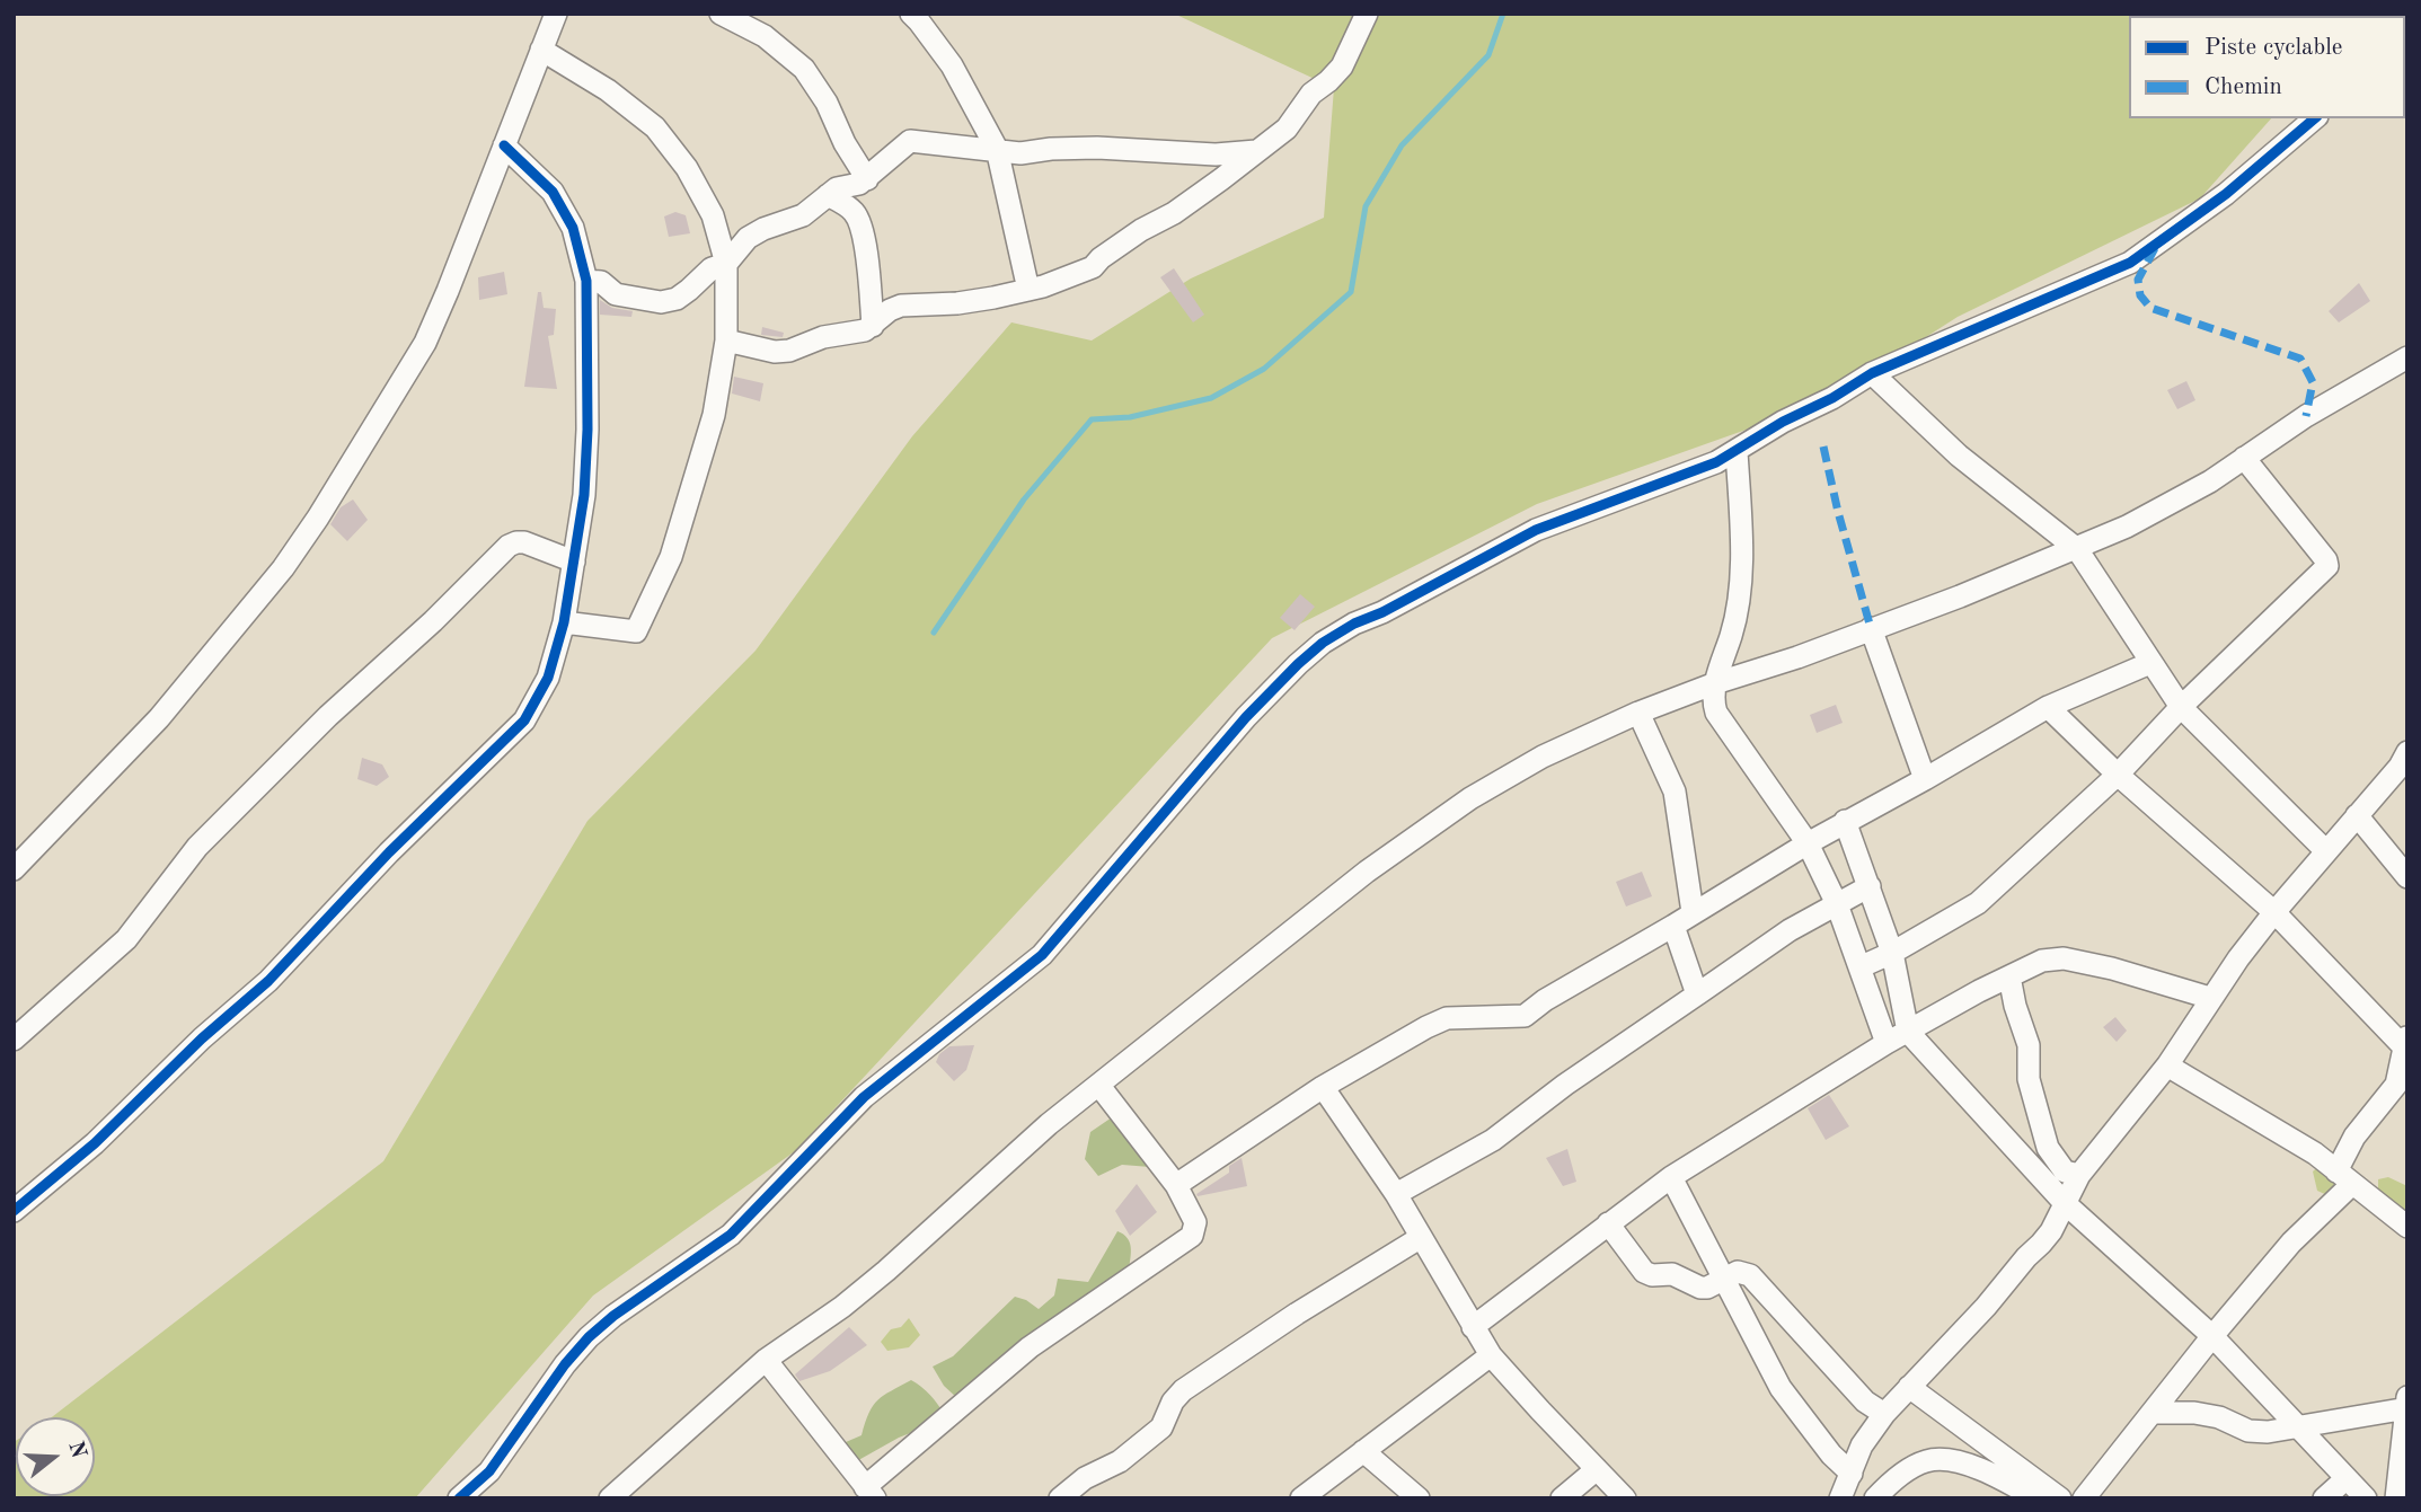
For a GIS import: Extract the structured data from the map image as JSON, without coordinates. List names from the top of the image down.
{
  "legend": ["Piste cyclable", "Chemin"],
  "north": "right"
}
